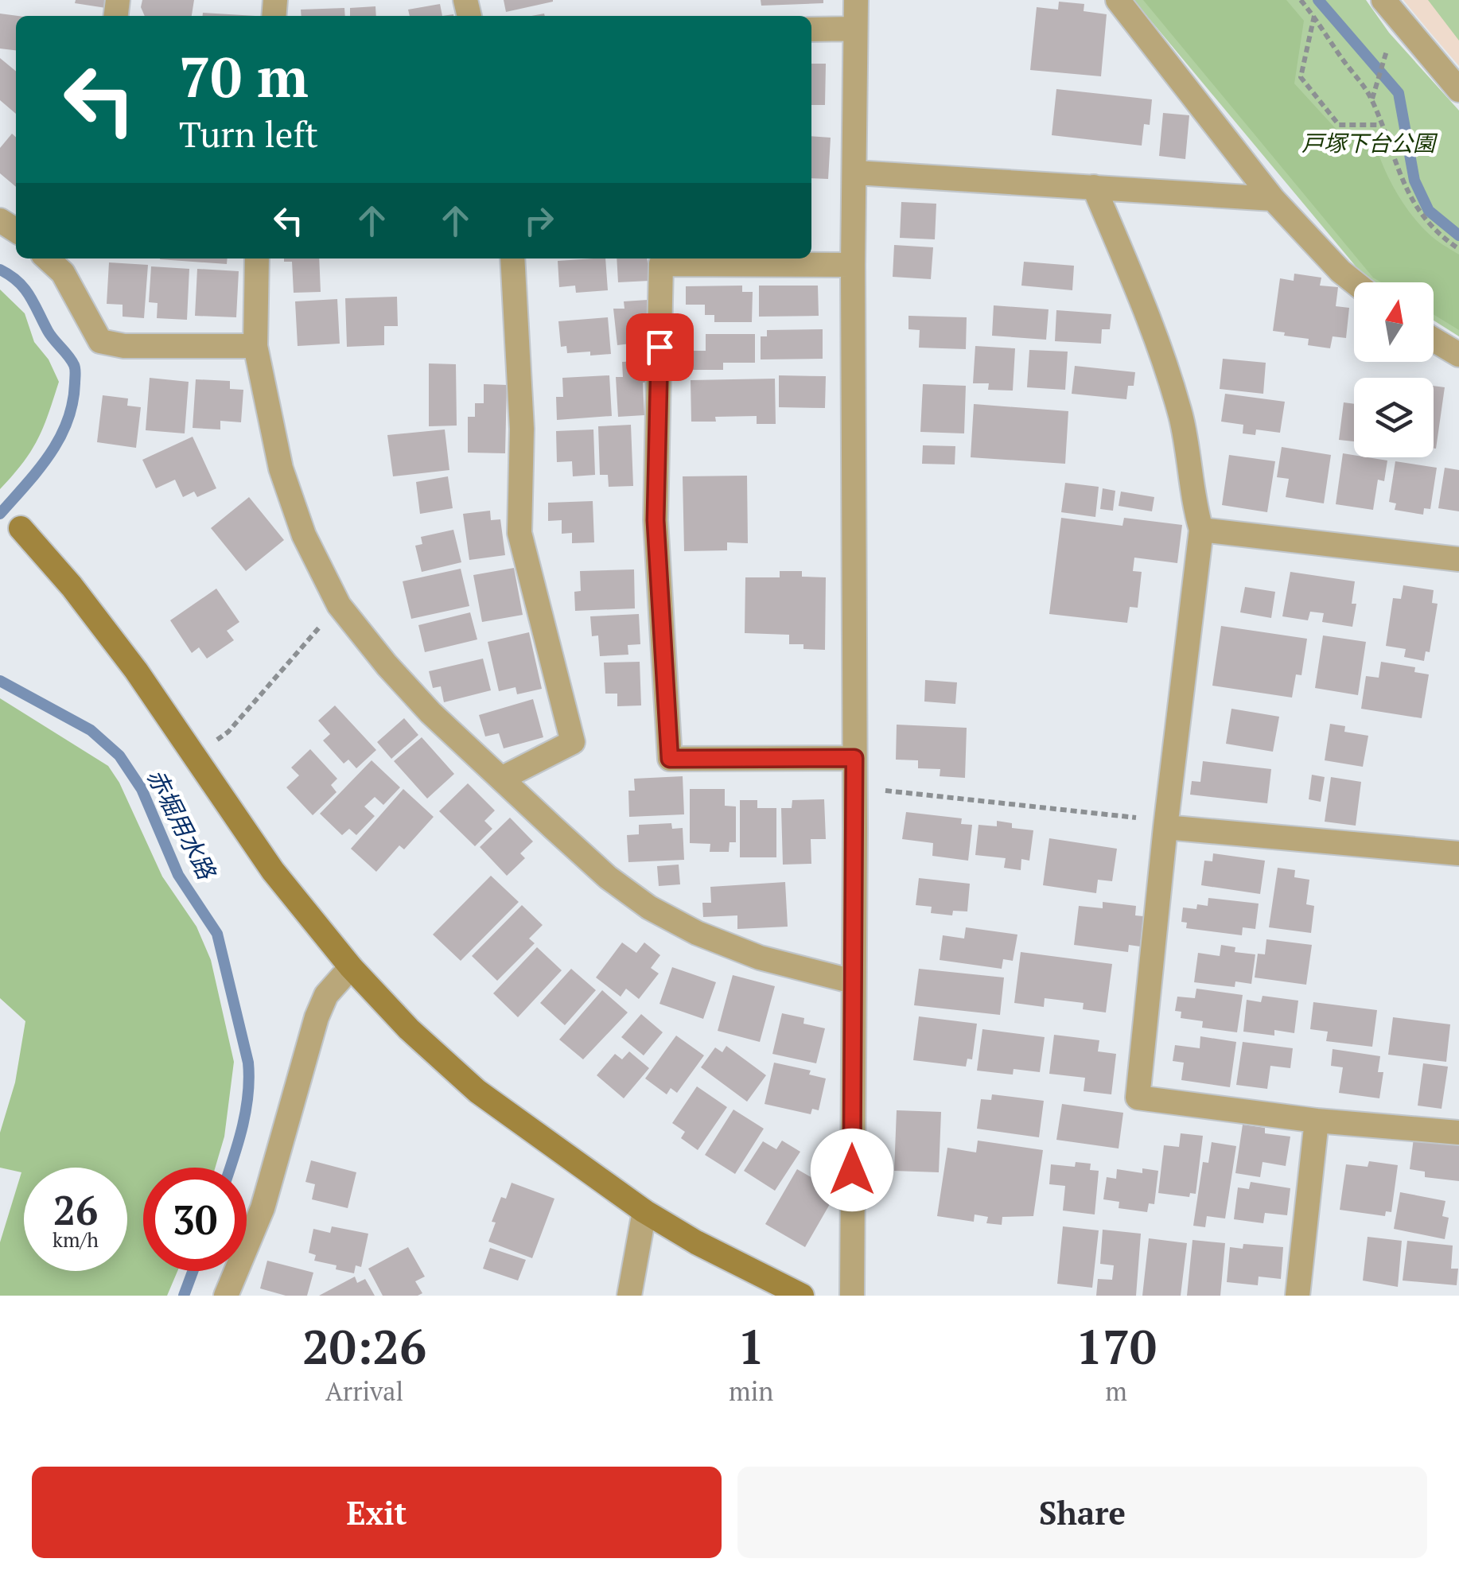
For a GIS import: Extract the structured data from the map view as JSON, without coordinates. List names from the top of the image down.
{
  "water": ["赤堀用水路"],
  "parks": ["戸塚下台公園"],
  "north": "top",
  "page": {
    "turn": ["70 m", "Turn left"],
    "speed": "26 km/h",
    "limit": "30",
    "eta": [
      "20:26",
      "Arrival",
      "1",
      "min",
      "170",
      "m"
    ],
    "buttons": ["Exit", "Share"]
  }
}
